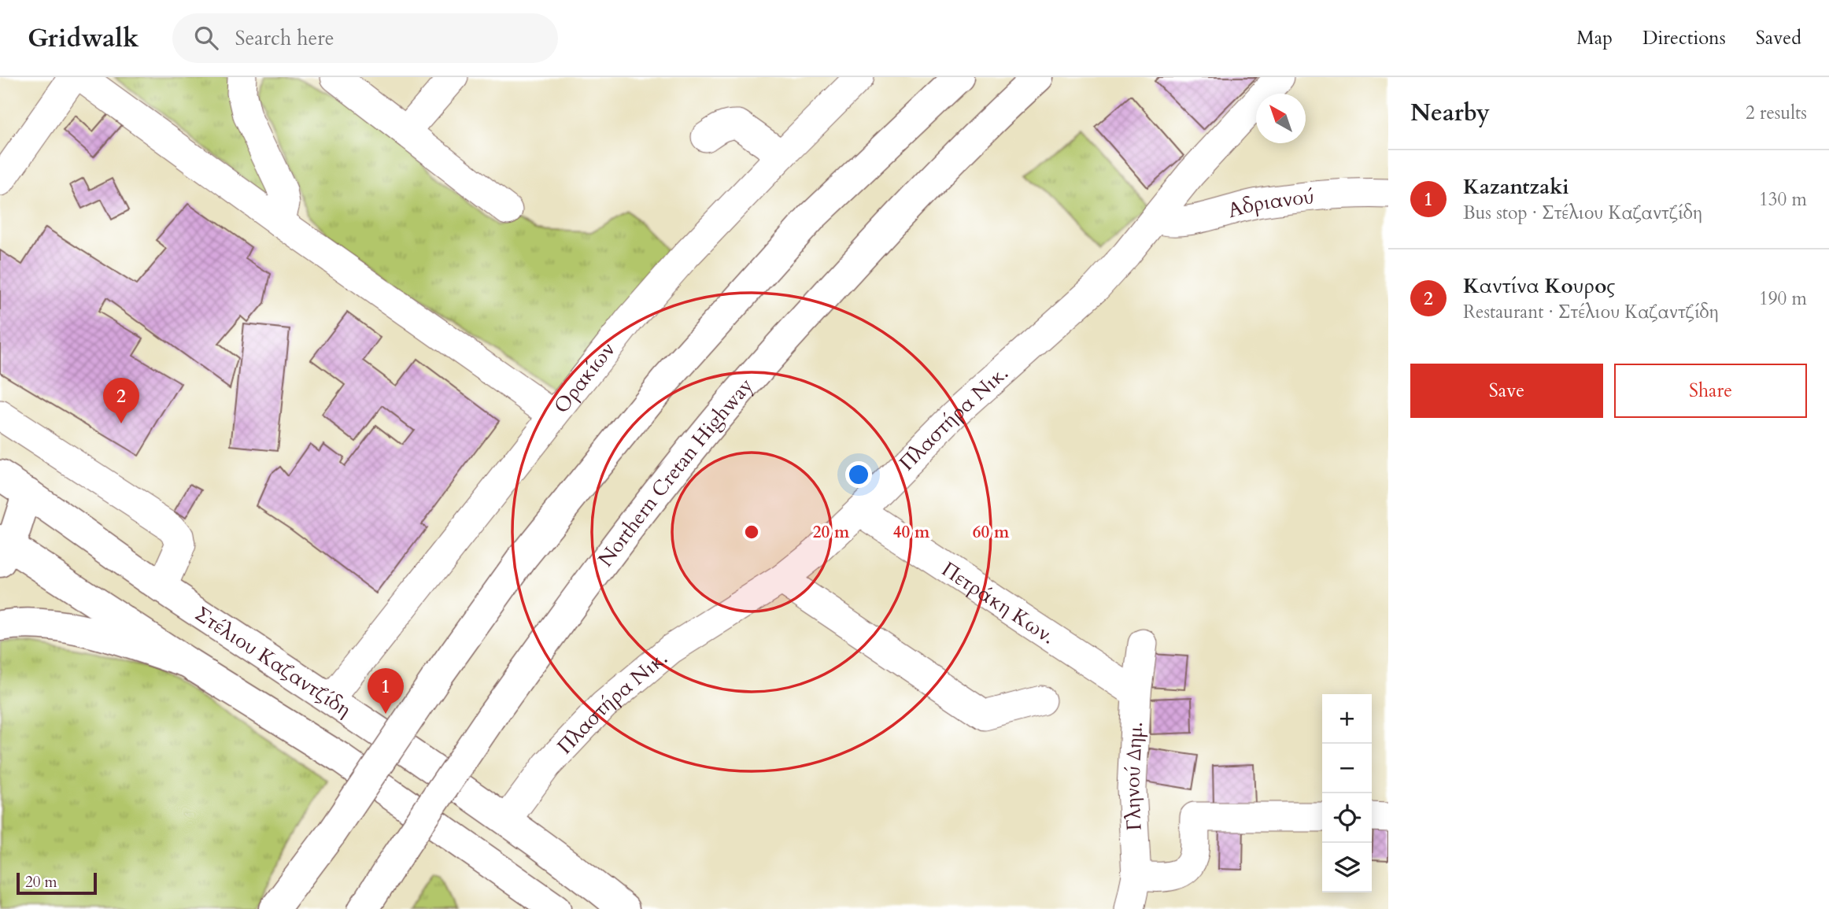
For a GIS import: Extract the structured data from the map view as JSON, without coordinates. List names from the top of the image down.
{
  "streets": {
    "main road": ["Northern Cretan Highway", "Στέλιου Καζαντζίδη"],
    "street": [
      "Αδριανού",
      "Ορακίων",
      "Πλαστήρα Νικ.",
      "Πετράκη Κων.",
      "Γληνού Δημ."
    ]
  },
  "crossings": [
    ["Αδριανού", "Πλαστήρα Νικ."],
    ["Ορακίων", "Στέλιου Καζαντζίδη"],
    ["Πλαστήρα Νικ.", "Πετράκη Κων."],
    ["Πλαστήρα Νικ.", "Στέλιου Καζαντζίδη"],
    ["Πετράκη Κων.", "Γληνού Δημ."]
  ],
  "scale_bar": "20 m",
  "north": "top left",
  "page": {
    "header": "Gridwalk",
    "search": "Search here",
    "nav": ["Map", "Directions", "Saved"],
    "heading": ["Nearby", "2 results"],
    "list": [
      {
        "mark": "1",
        "name": "Kazantzaki",
        "note": "Bus stop · Στέλιου Καζαντζίδη",
        "value": "130 m"
      },
      {
        "mark": "2",
        "name": "Καντίνα Κουρος",
        "note": "Restaurant · Στέλιου Καζαντζίδη",
        "value": "190 m"
      }
    ],
    "buttons": ["Save", "Share"],
    "pins": ["2", "1"],
    "map_buttons": ["+", "−"],
    "scale": "20 m"
  },
  "rings": ["20 m", "40 m", "60 m"]
}
